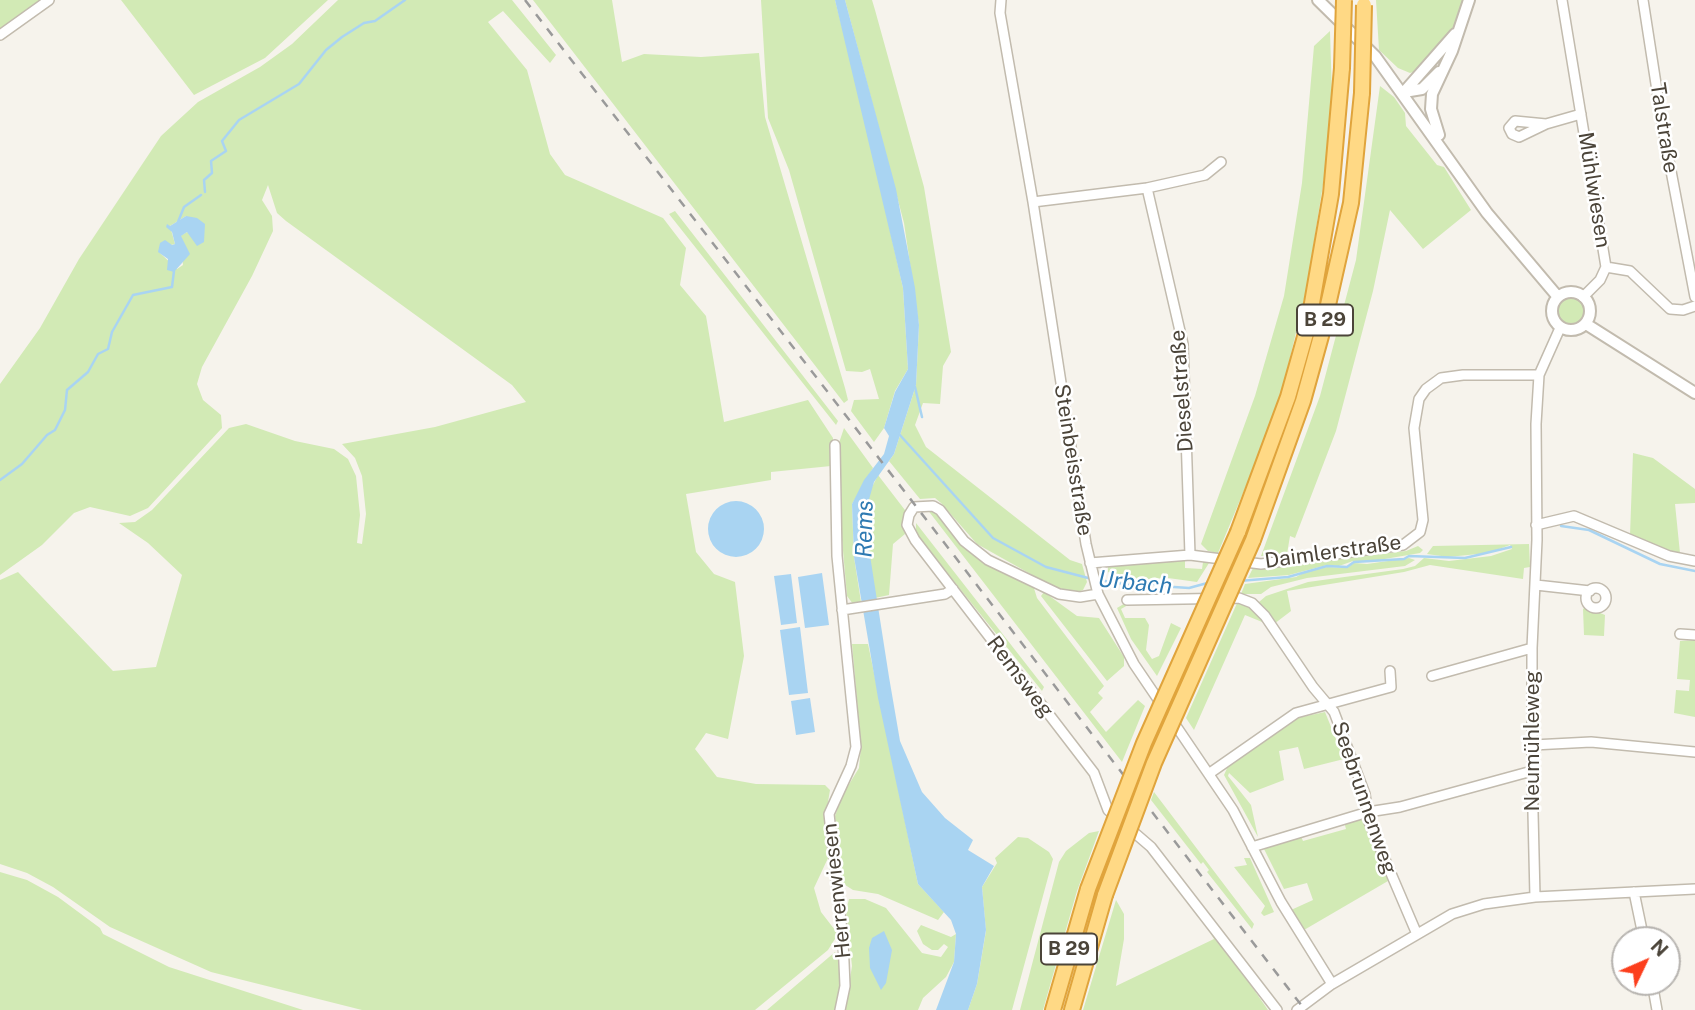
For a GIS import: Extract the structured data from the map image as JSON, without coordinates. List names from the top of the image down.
{
  "streets": {
    "highway": ["B 29"],
    "street": [
      "Talstraße",
      "Mühlwiesen",
      "Dieselstraße",
      "Steinbeisstraße",
      "Daimlerstraße",
      "Remsweg",
      "Neumühleweg",
      "Seebrunnenweg",
      "Herrenwiesen"
    ]
  },
  "crossings": [
    ["Dieselstraße", "Daimlerstraße"],
    ["Steinbeisstraße", "Remsweg"],
    ["Daimlerstraße", "Neumühleweg"]
  ],
  "water": ["Rems", "Urbach"],
  "north": "top right"
}
